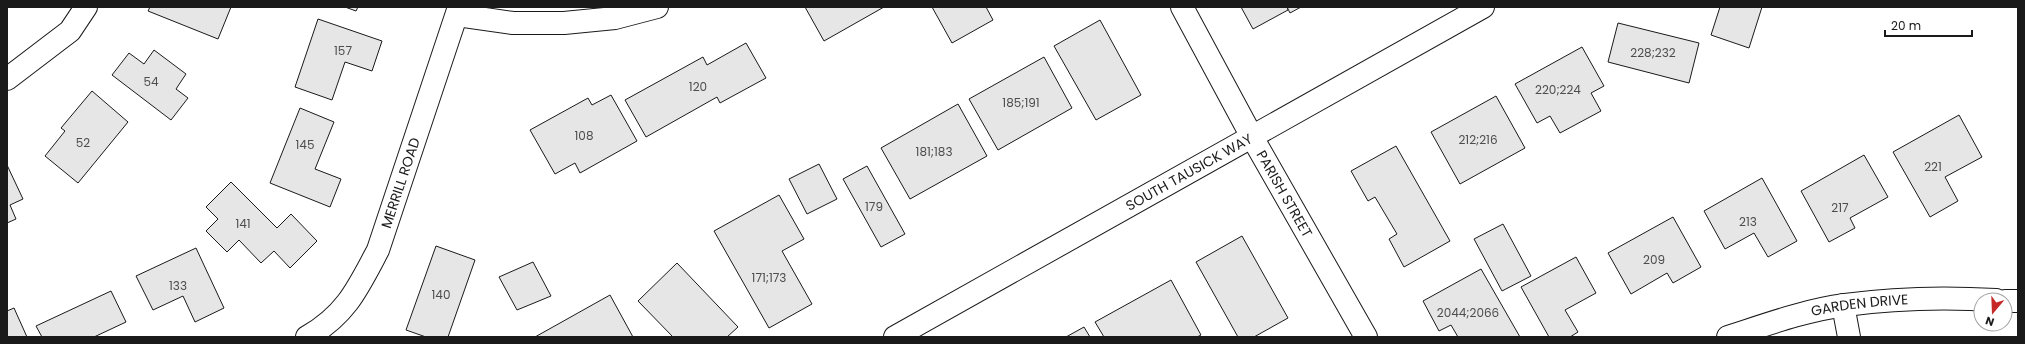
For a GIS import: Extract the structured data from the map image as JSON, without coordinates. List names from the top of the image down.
{
  "streets": {
    "street": [
      "SOUTH TAUSICK WAY",
      "MERRILL ROAD",
      "PARISH STREET",
      "GARDEN DRIVE"
    ]
  },
  "crossings": [
    ["SOUTH TAUSICK WAY", "PARISH STREET"]
  ],
  "house_numbers": [
    "157",
    "228;232",
    "54",
    "120",
    "220;224",
    "185;191",
    "108",
    "212;216",
    "52",
    "145",
    "181;183",
    "221",
    "179",
    "217",
    "213",
    "141",
    "209",
    "171;173",
    "133",
    "140",
    "2044;2066"
  ],
  "scale_bar": "20 m",
  "north": "bottom"
}
